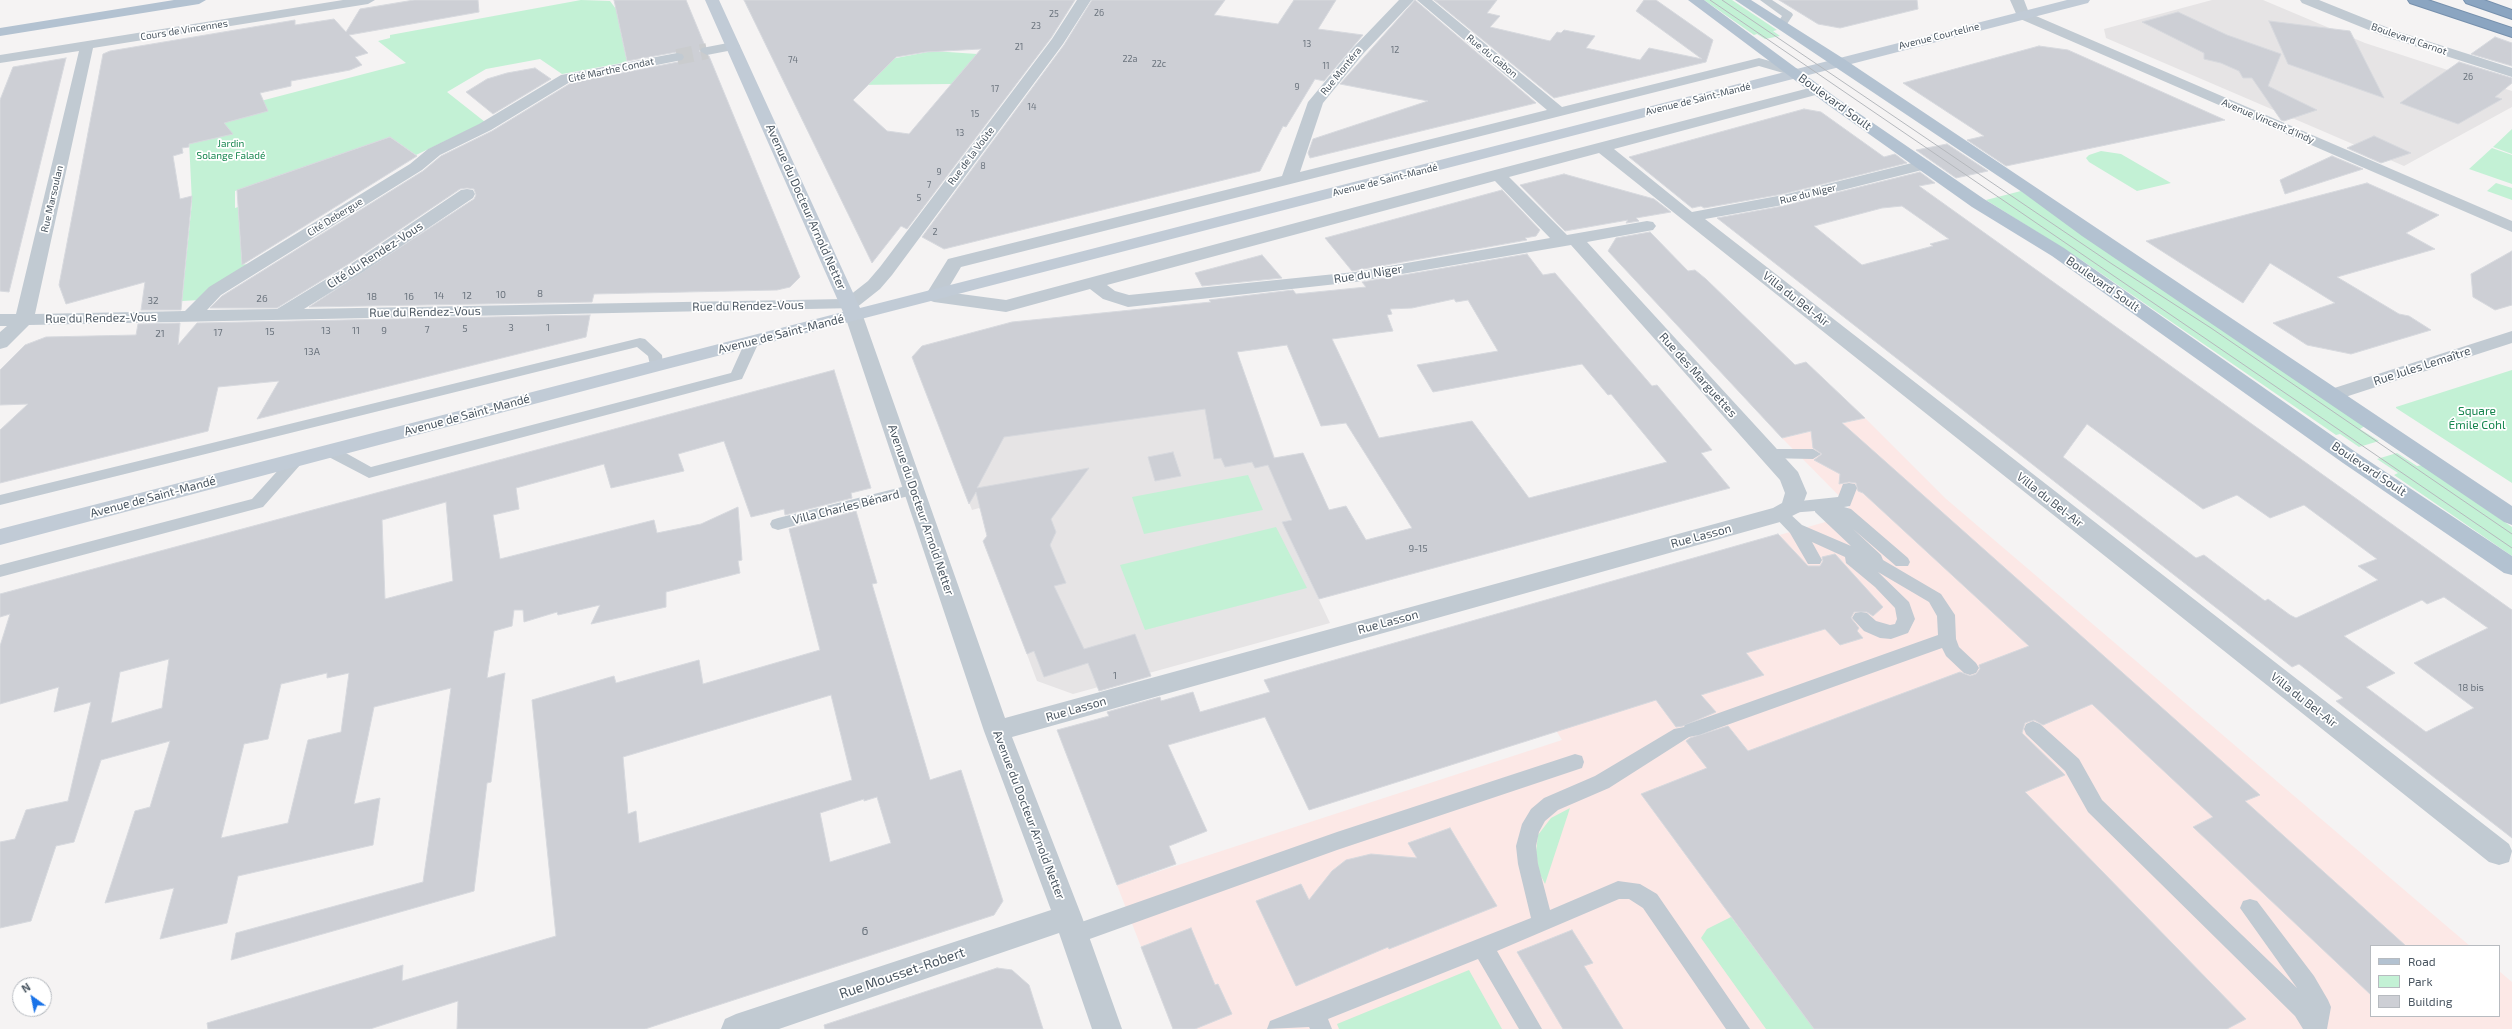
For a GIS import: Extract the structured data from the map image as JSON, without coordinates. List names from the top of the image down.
{
  "streets": {
    "main road": [
      "Avenue Courteline",
      "Avenue de Saint-Mandé",
      "Boulevard Soult",
      "Avenue du Docteur Arnold Netter"
    ],
    "street": [
      "Cours de Vincennes",
      "Boulevard Carnot",
      "Rue du Gabon",
      "Cité Marthe Condat",
      "Rue Montéra",
      "Avenue Vincent d'Indy",
      "Rue de la Voûte",
      "Rue du Niger",
      "Rue Marsoulan",
      "Cité Debergue",
      "Cité du Rendez-Vous",
      "Villa du Bel-Air",
      "Rue du Rendez-Vous",
      "Rue Jules Lemaître",
      "Rue des Marguettes",
      "Rue Lasson",
      "Rue Mousset-Robert"
    ],
    "lane": ["Villa Charles Bénard"]
  },
  "crossings": [
    ["Cours de Vincennes", "Rue Marsoulan"],
    ["Avenue Courteline", "Avenue de Saint-Mandé"],
    ["Avenue Courteline", "Boulevard Soult"],
    ["Avenue Courteline", "Avenue Vincent d'Indy"],
    ["Rue du Gabon", "Avenue de Saint-Mandé"],
    ["Cité Marthe Condat", "Cité Debergue"],
    ["Rue Montéra", "Avenue de Saint-Mandé"],
    ["Avenue de Saint-Mandé", "Boulevard Soult"],
    ["Avenue de Saint-Mandé", "Rue de la Voûte"],
    ["Avenue de Saint-Mandé", "Rue du Niger"],
    ["Avenue de Saint-Mandé", "Avenue du Docteur Arnold Netter"],
    ["Avenue de Saint-Mandé", "Villa du Bel-Air"],
    ["Avenue de Saint-Mandé", "Rue du Rendez-Vous"],
    ["Avenue de Saint-Mandé", "Rue des Marguettes"],
    ["Boulevard Soult", "Rue du Niger"],
    ["Rue de la Voûte", "Avenue du Docteur Arnold Netter"],
    ["Rue de la Voûte", "Rue du Rendez-Vous"],
    ["Rue du Niger", "Villa du Bel-Air"],
    ["Rue du Niger", "Rue des Marguettes"],
    ["Rue Marsoulan", "Rue du Rendez-Vous"],
    ["Avenue du Docteur Arnold Netter", "Rue du Rendez-Vous"],
    ["Avenue du Docteur Arnold Netter", "Villa Charles Bénard"],
    ["Avenue du Docteur Arnold Netter", "Rue Lasson"],
    ["Avenue du Docteur Arnold Netter", "Rue Mousset-Robert"],
    ["Cité Debergue", "Rue du Rendez-Vous"],
    ["Cité du Rendez-Vous", "Rue du Rendez-Vous"],
    ["Rue des Marguettes", "Rue Lasson"]
  ],
  "parks": ["Jardin Solange Faladé", "Square Émile Cohl"],
  "house_numbers": [
    "26",
    "25",
    "23",
    "13",
    "21",
    "12",
    "22a",
    "74",
    "22c",
    "11",
    "26",
    "9",
    "17",
    "14",
    "15",
    "13",
    "8",
    "9",
    "7",
    "5",
    "2",
    "8",
    "10",
    "14",
    "12",
    "18",
    "16",
    "26",
    "32",
    "3",
    "1",
    "5",
    "7",
    "13",
    "11",
    "9",
    "15",
    "17",
    "21",
    "13A",
    "9-15",
    "1",
    "18 bis",
    "6"
  ],
  "legend": ["Road", "Park", "Building"],
  "north": "top left"
}
